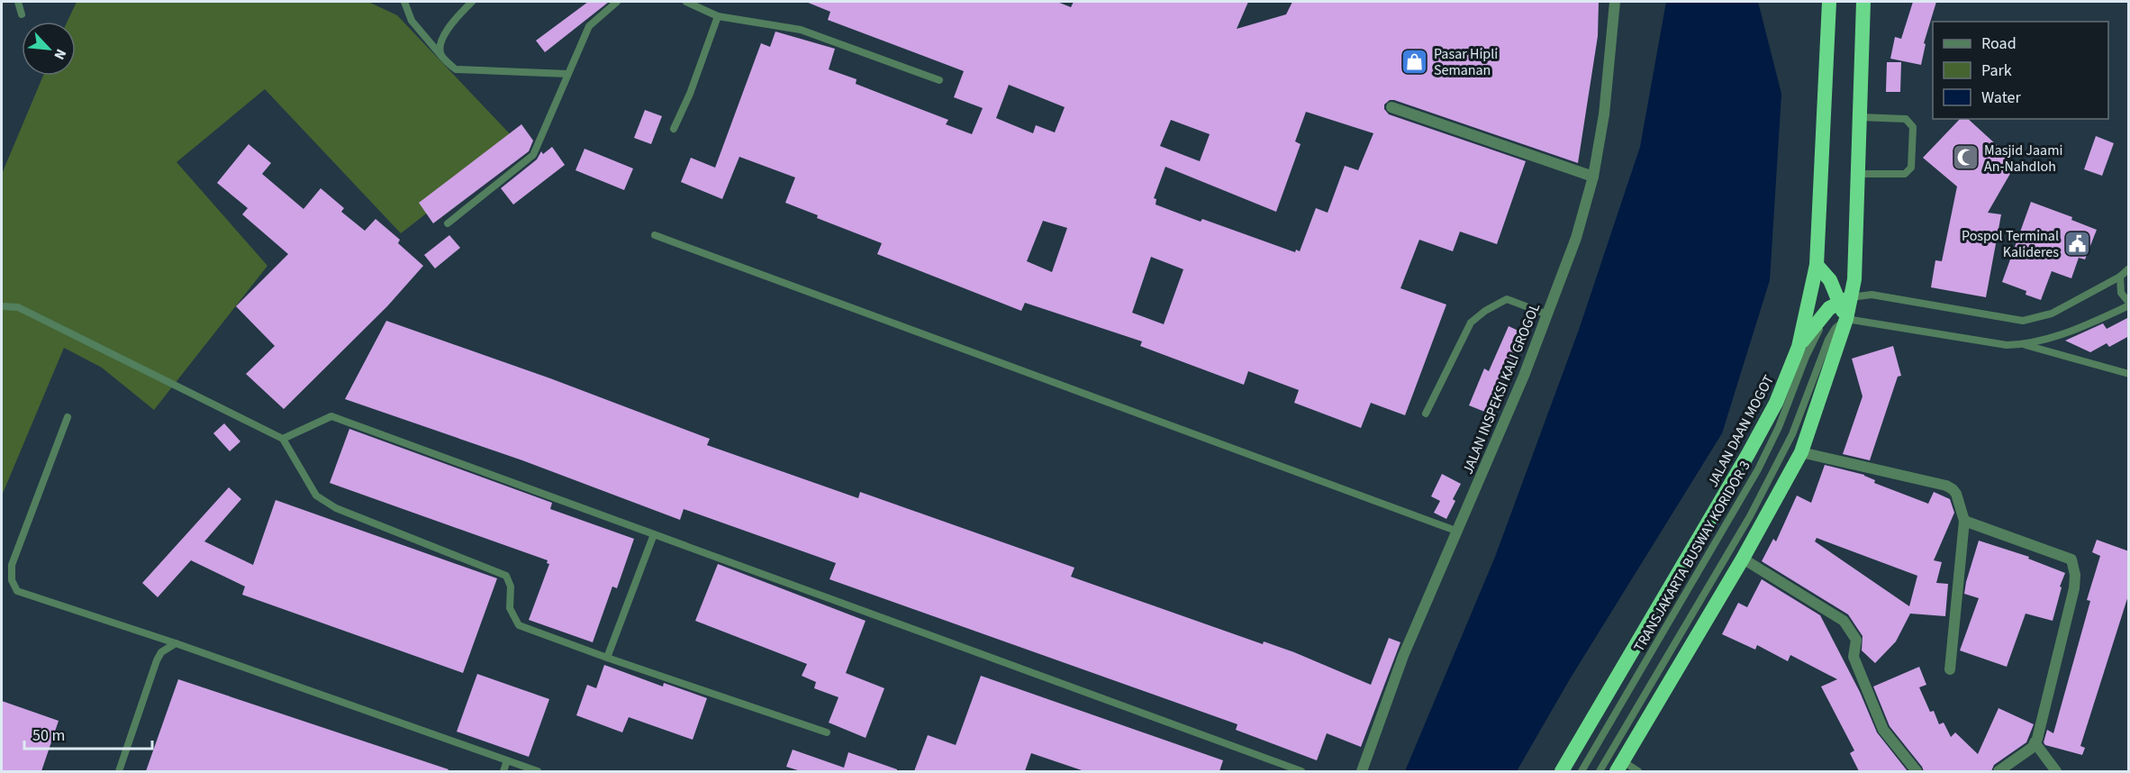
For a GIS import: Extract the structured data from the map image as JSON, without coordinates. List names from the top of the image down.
{
  "streets": {
    "highway": ["JALAN DAAN MOGOT"],
    "street": ["JALAN INSPEKSI KALI GROGOL"],
    "lane": ["TRANSJAKARTA BUSWAY KORIDOR 3"]
  },
  "places": {
    "shop": ["Pasar Hipli Semanan"],
    "mosque": ["Masjid Jaami An-Nahdloh"],
    "public building": ["Pospol Terminal Kalideres"]
  },
  "legend": ["Road", "Park", "Water"],
  "scale_bar": "50 m",
  "north": "bottom right"
}
